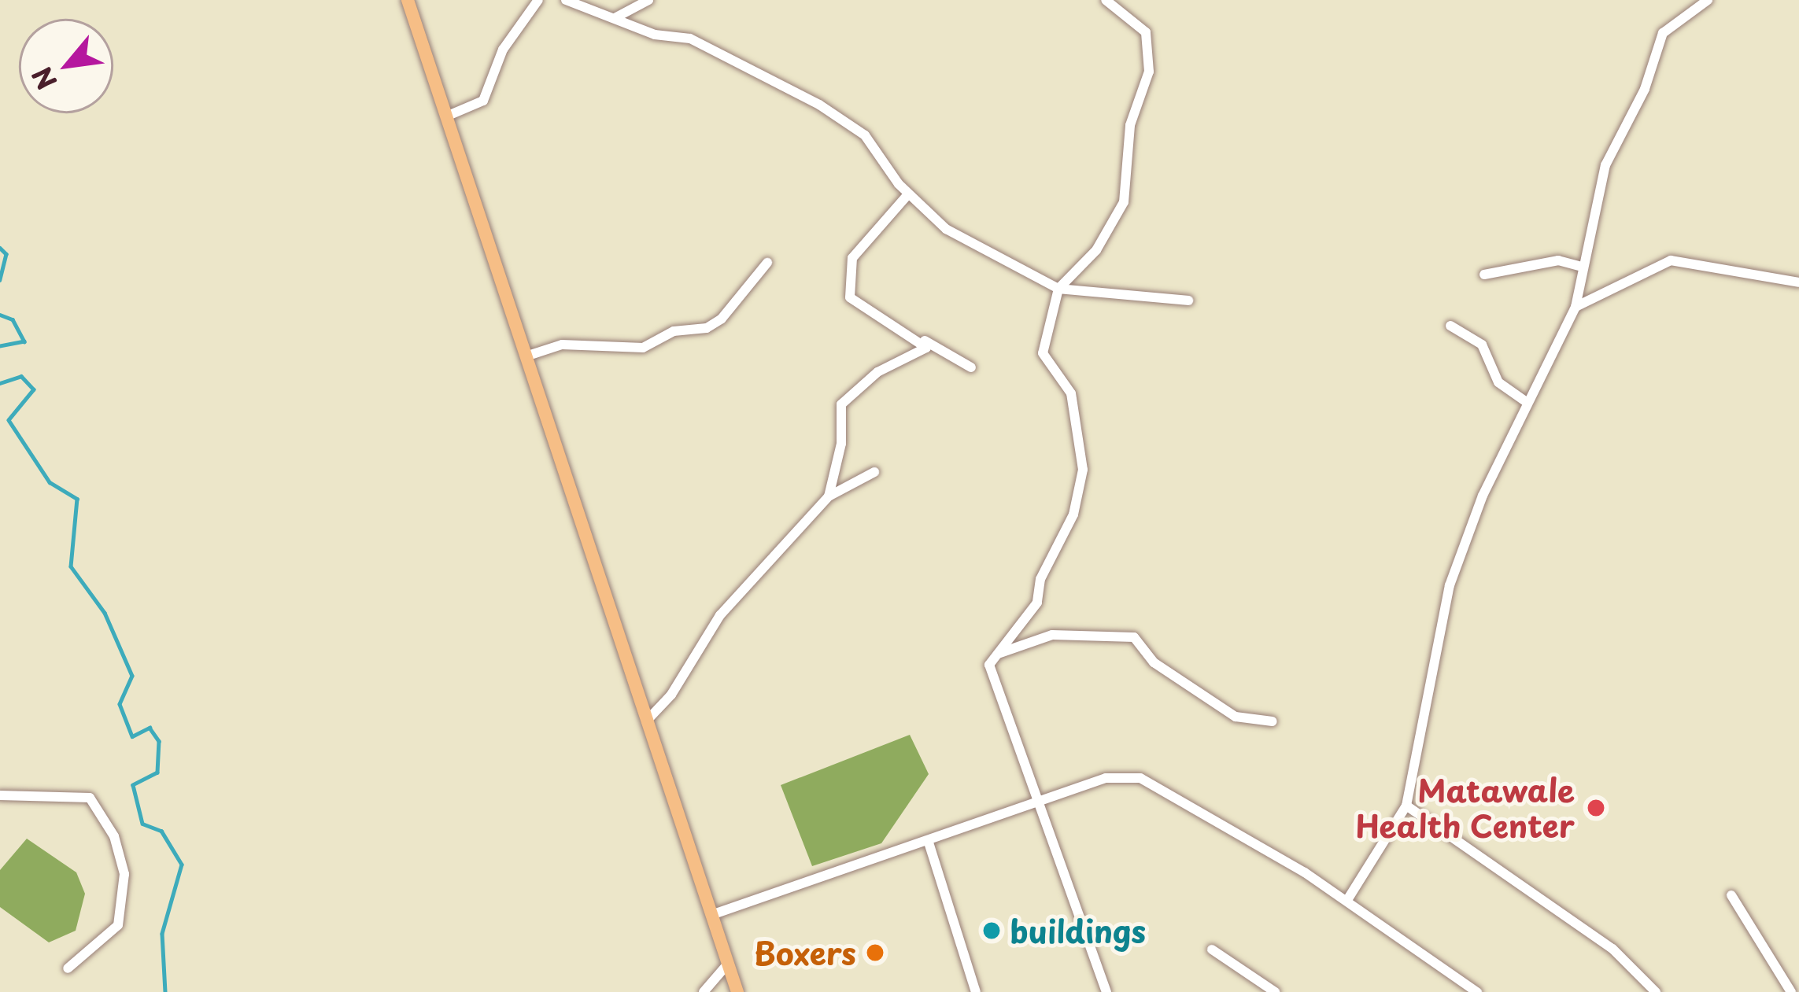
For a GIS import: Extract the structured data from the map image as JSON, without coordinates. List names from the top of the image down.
{
  "places": ["Matawale Health Center", "buildings", "Boxers"],
  "north": "bottom left"
}
